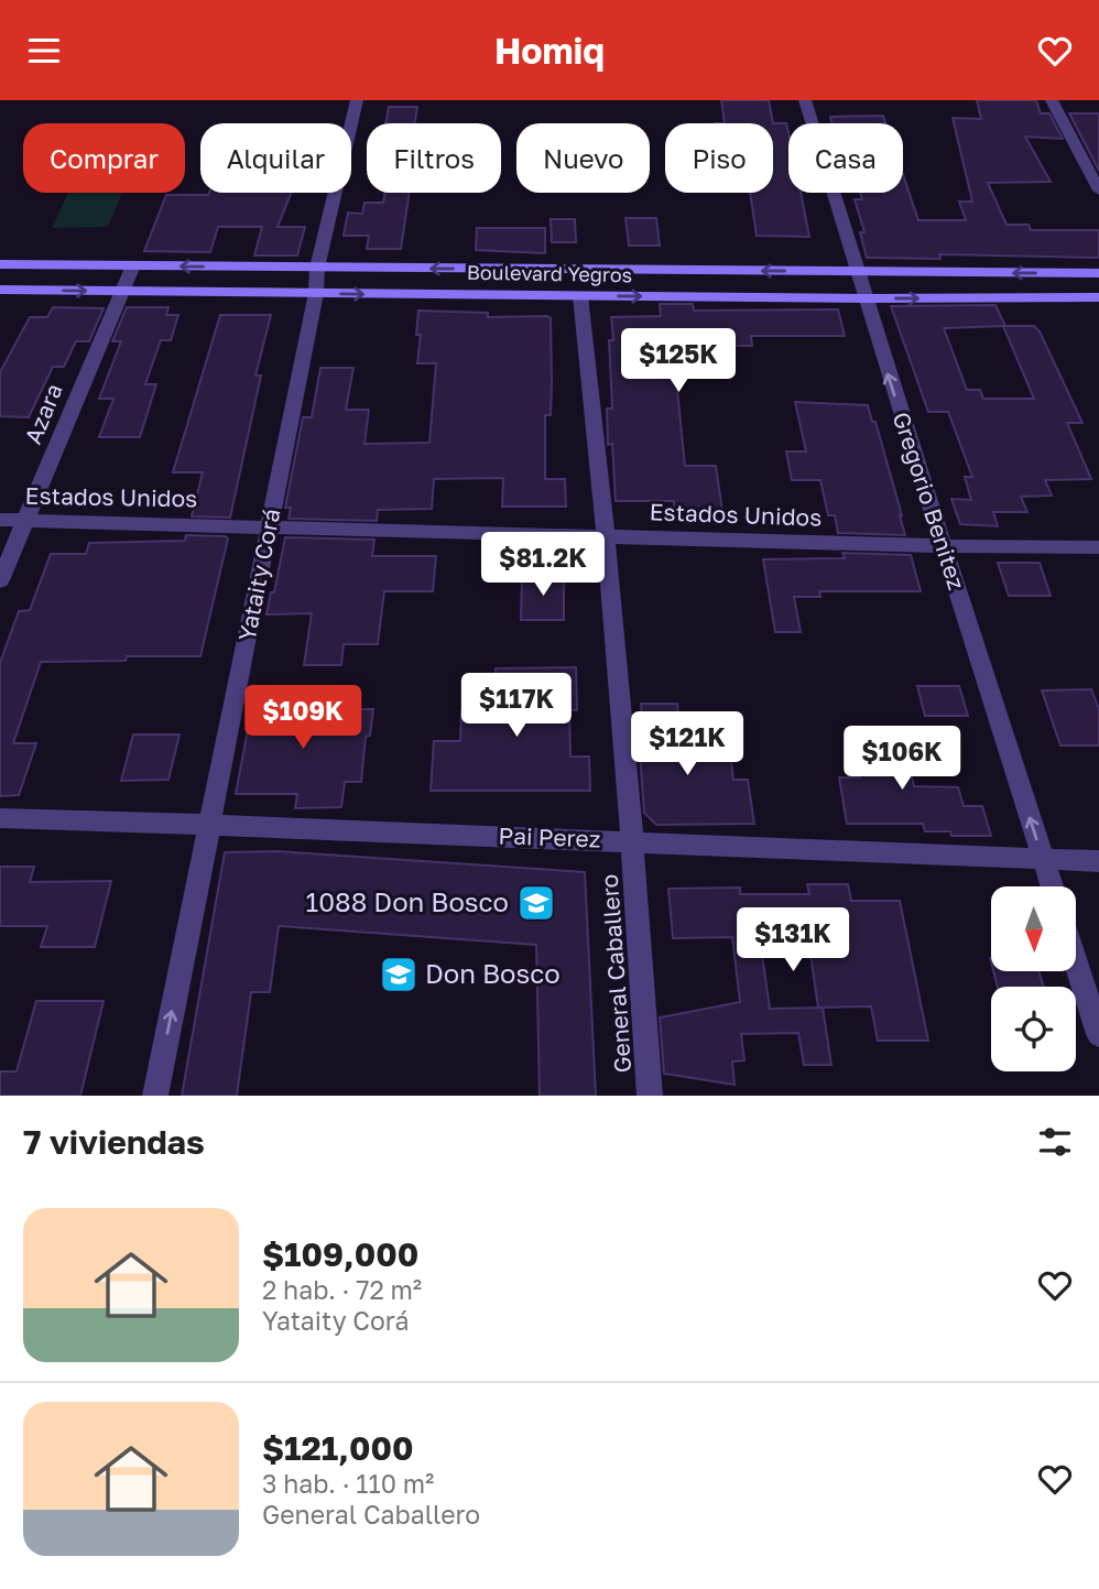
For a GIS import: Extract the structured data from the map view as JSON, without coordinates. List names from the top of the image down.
{
  "streets": {
    "main road": ["Boulevard Yegros"],
    "street": [
      "Azara",
      "Estados Unidos",
      "Gregorio Benitez",
      "Yataity Corá",
      "Pai Perez",
      "General Caballero"
    ]
  },
  "crossings": [
    ["Boulevard Yegros", "Azara"],
    ["Boulevard Yegros", "Gregorio Benitez"],
    ["Boulevard Yegros", "Yataity Corá"],
    ["Boulevard Yegros", "General Caballero"],
    ["Azara", "Estados Unidos"],
    ["Estados Unidos", "Gregorio Benitez"],
    ["Estados Unidos", "Yataity Corá"],
    ["Estados Unidos", "General Caballero"],
    ["Gregorio Benitez", "Pai Perez"],
    ["Yataity Corá", "Pai Perez"],
    ["Pai Perez", "General Caballero"]
  ],
  "one_way": ["Gregorio Benitez"],
  "places": {
    "school or university": ["1088 Don Bosco", "Don Bosco"]
  },
  "north": "bottom",
  "page": {
    "header": "Homiq",
    "chip": [
      "Comprar",
      "Alquilar",
      "Filtros",
      "Nuevo",
      "Piso",
      "Casa"
    ],
    "price": [
      "$125K",
      "$81.2K",
      "$117K",
      "$109K",
      "$121K",
      "$106K",
      "$131K"
    ],
    "heading": "7 viviendas",
    "list": [
      {
        "name": "$109,000",
        "note": "2 hab. · 72 m² · Yataity Corá"
      },
      {
        "name": "$121,000",
        "note": "3 hab. · 110 m² · General Caballero"
      }
    ]
  }
}
